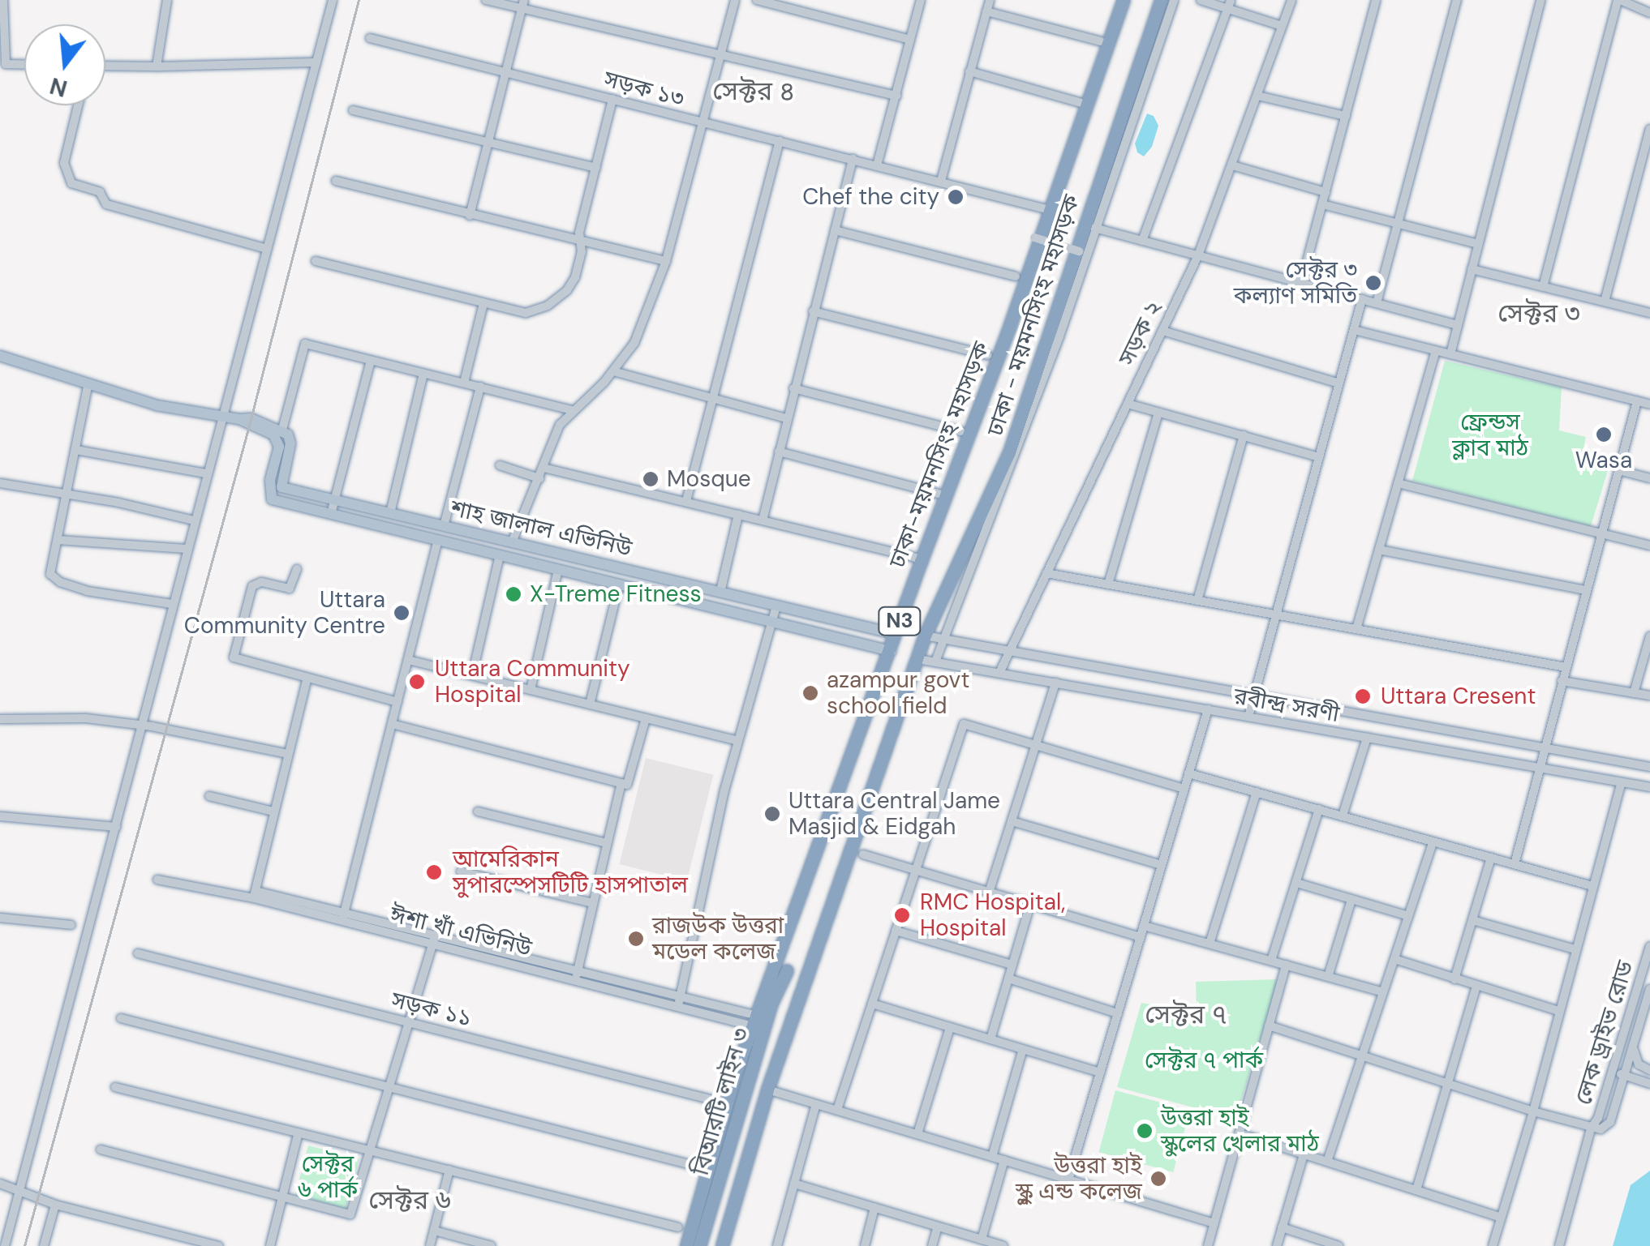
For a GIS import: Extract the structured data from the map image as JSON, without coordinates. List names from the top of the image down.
{
  "streets": {
    "highway": [
      "ঢাকা - ময়মনসিংহ মহাসড়ক",
      "ঢাকা-ময়মনসিংহ মহাসড়ক",
      "N3",
      "বিআরটি লাইন ৩"
    ],
    "main road": ["শাহ জালাল এভিনিউ"],
    "street": [
      "সড়ক ১৩",
      "সড়ক ২",
      "রবীন্দ্র সরণী",
      "ঈশা খাঁ এভিনিউ",
      "সড়ক ১১",
      "লেক ড্রাইভ রোড"
    ]
  },
  "crossings": [
    ["সড়ক ১৩", "ঢাকা-ময়মনসিংহ মহাসড়ক"],
    ["ঢাকা - ময়মনসিংহ মহাসড়ক", "N3"],
    ["ঢাকা - ময়মনসিংহ মহাসড়ক", "রবীন্দ্র সরণী"],
    ["সড়ক ২", "রবীন্দ্র সরণী"],
    ["ঢাকা-ময়মনসিংহ মহাসড়ক", "শাহ জালাল এভিনিউ"],
    ["ঢাকা-ময়মনসিংহ মহাসড়ক", "ঈশা খাঁ এভিনিউ"],
    ["ঢাকা-ময়মনসিংহ মহাসড়ক", "বিআরটি লাইন ৩"],
    ["N3", "রবীন্দ্র সরণী"]
  ],
  "districts": [
    "সেক্টর ৪",
    "সেক্টর ৩",
    "সেক্টর ৭",
    "সেক্টর ৬"
  ],
  "parks": ["ফ্রেন্ডস ক্লাব মাঠ", "সেক্টর ৭ পার্ক", "সেক্টর ৬ পার্ক"],
  "places": [
    "Chef the city",
    "সেক্টর ৩ কল্যাণ সমিতি",
    "Wasa",
    "Mosque",
    "X-Treme Fitness",
    "Uttara Community Centre",
    "Uttara Community Hospital",
    "azampur govt school field",
    "Uttara Cresent",
    "Uttara Central Jame Masjid & Eidgah",
    "আমেরিকান সুপারস্পেসটিটি হাসপাতাল",
    "RMC Hospital, Hospital",
    "রাজউক উত্তরা মডেল কলেজ",
    "উত্তরা হাই স্কুলের খেলার মাঠ",
    "উত্তরা হাই স্কুল এন্ড কলেজ"
  ],
  "north": "bottom"
}
